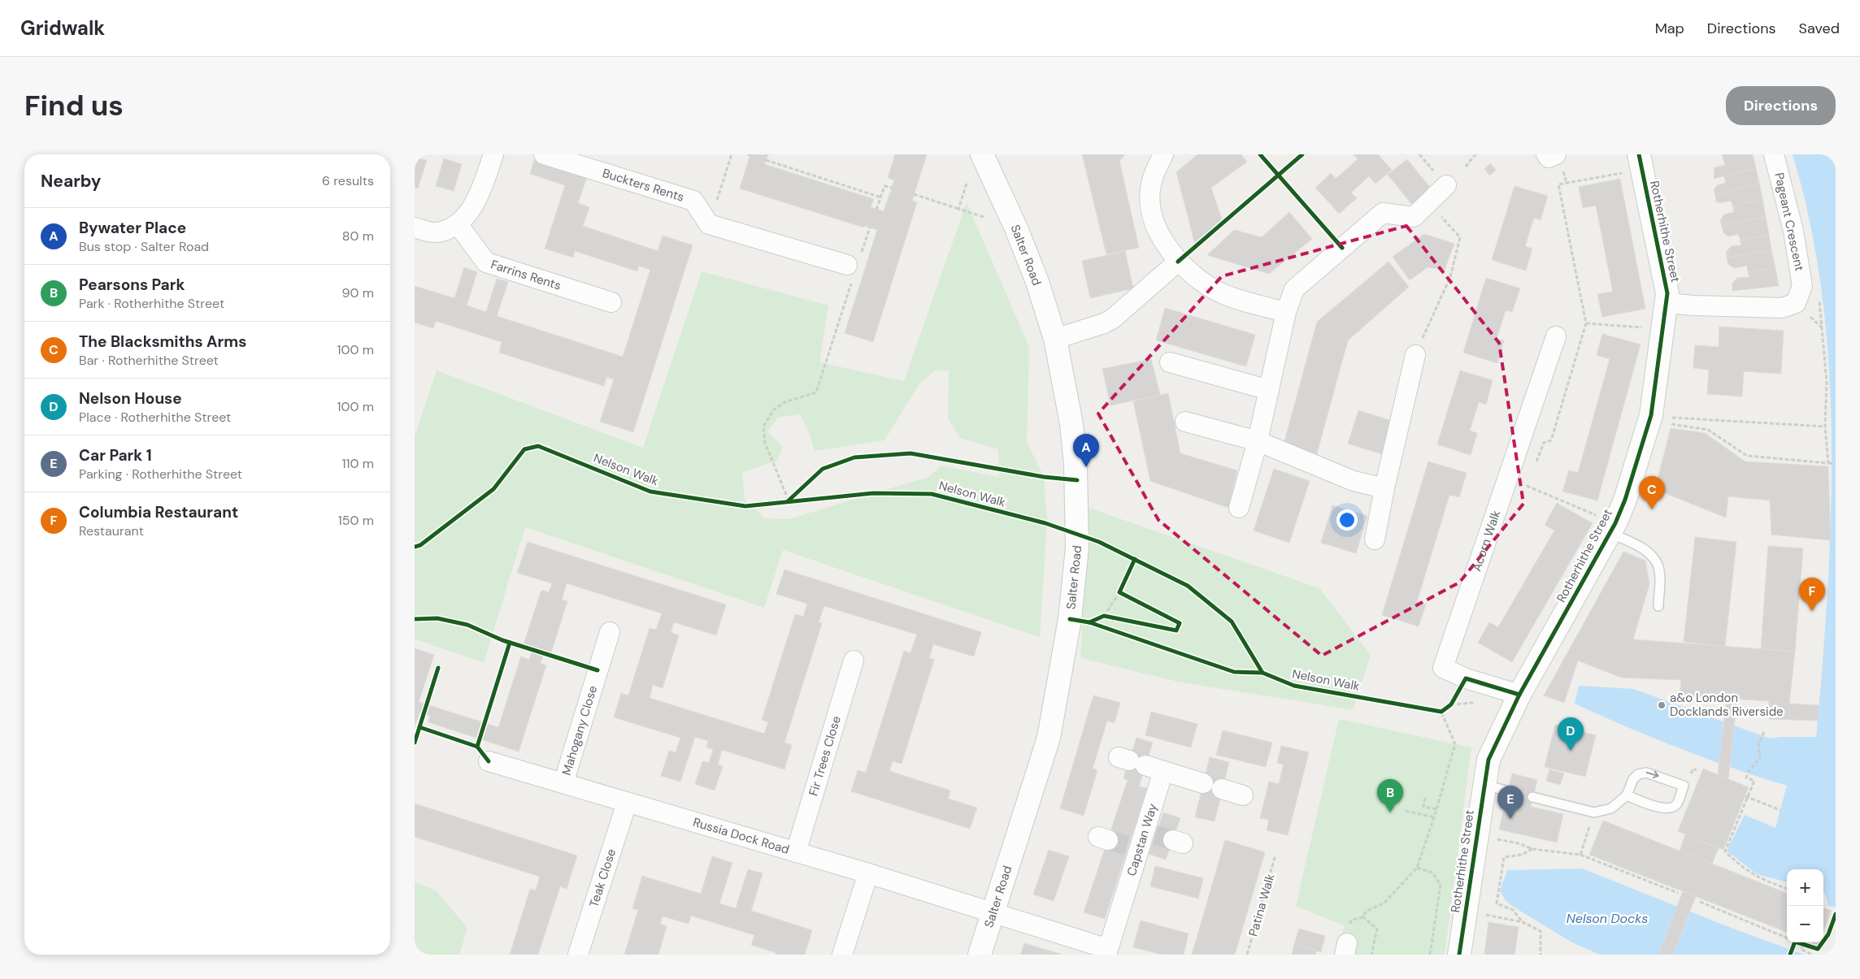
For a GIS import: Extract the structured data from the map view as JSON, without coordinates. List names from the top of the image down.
{
  "streets": {
    "street": [
      "Buckters Rents",
      "Pageant Crescent",
      "Rotherhithe Street",
      "Salter Road",
      "Farrins Rents",
      "Acorn Walk",
      "Mahogany Close",
      "Fir Trees Close",
      "Russia Dock Road",
      "Capstan Way",
      "Teak Close"
    ],
    "path": ["Patina Walk"],
    "cycle path": ["Nelson Walk"]
  },
  "crossings": [
    ["Pageant Crescent", "Rotherhithe Street"],
    ["Rotherhithe Street", "Acorn Walk"],
    ["Salter Road", "Russia Dock Road"],
    ["Salter Road", "Capstan Way"],
    ["Mahogany Close", "Russia Dock Road"],
    ["Fir Trees Close", "Russia Dock Road"],
    ["Russia Dock Road", "Capstan Way"],
    ["Russia Dock Road", "Teak Close"]
  ],
  "water": ["Nelson Docks"],
  "places": ["a&o London Docklands Riverside"],
  "page": {
    "header": "Gridwalk",
    "nav": ["Map", "Directions", "Saved"],
    "buttons": "Directions",
    "title": "Find us",
    "heading": ["Nearby", "6 results"],
    "list": [
      {
        "mark": "A",
        "name": "Bywater Place",
        "note": "Bus stop · Salter Road",
        "value": "80 m"
      },
      {
        "mark": "B",
        "name": "Pearsons Park",
        "note": "Park · Rotherhithe Street",
        "value": "90 m"
      },
      {
        "mark": "C",
        "name": "The Blacksmiths Arms",
        "note": "Bar · Rotherhithe Street",
        "value": "100 m"
      },
      {
        "mark": "D",
        "name": "Nelson House",
        "note": "Place · Rotherhithe Street",
        "value": "100 m"
      },
      {
        "mark": "E",
        "name": "Car Park 1",
        "note": "Parking · Rotherhithe Street",
        "value": "110 m"
      },
      {
        "mark": "F",
        "name": "Columbia Restaurant",
        "note": "Restaurant",
        "value": "150 m"
      }
    ],
    "pins": [
      "A",
      "C",
      "F",
      "D",
      "B",
      "E"
    ],
    "map_buttons": ["+", "−"]
  }
}
